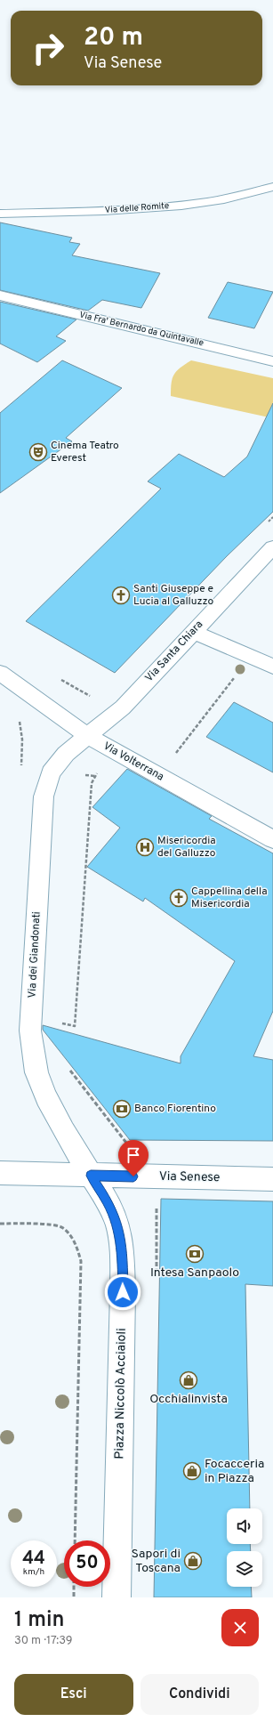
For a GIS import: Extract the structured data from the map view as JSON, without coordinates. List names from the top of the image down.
{
  "streets": {
    "main road": [
      "Via delle Romite",
      "Via Fra' Bernardo da Quintavalle",
      "Via Santa Chiara",
      "Via Volterrana",
      "Via dei Giandonati",
      "Via Senese",
      "Piazza Niccolò Acciaioli"
    ]
  },
  "crossings": [
    ["Via Santa Chiara", "Via Volterrana"],
    ["Via Santa Chiara", "Via dei Giandonati"],
    ["Via Volterrana", "Via dei Giandonati"],
    ["Via dei Giandonati", "Via Senese"],
    ["Via dei Giandonati", "Piazza Niccolò Acciaioli"],
    ["Via Senese", "Piazza Niccolò Acciaioli"]
  ],
  "places": {
    "theatre": ["Cinema Teatro Everest"],
    "church": ["Santi Giuseppe e Lucia al Galluzzo", "Cappellina della Misericordia"],
    "hospital": ["Misericordia del Galluzzo"],
    "bank": ["Banco Fiorentino", "Intesa Sanpaolo"],
    "shop": ["Occhialinvista", "Focacceria in Piazza", "Sapori di Toscana"]
  },
  "page": {
    "turn": ["20 m", "Via Senese"],
    "speed": "44 km/h",
    "limit": "50",
    "heading": ["1 min", "30 m · 17:39"],
    "buttons": ["Esci", "Condividi"]
  }
}
